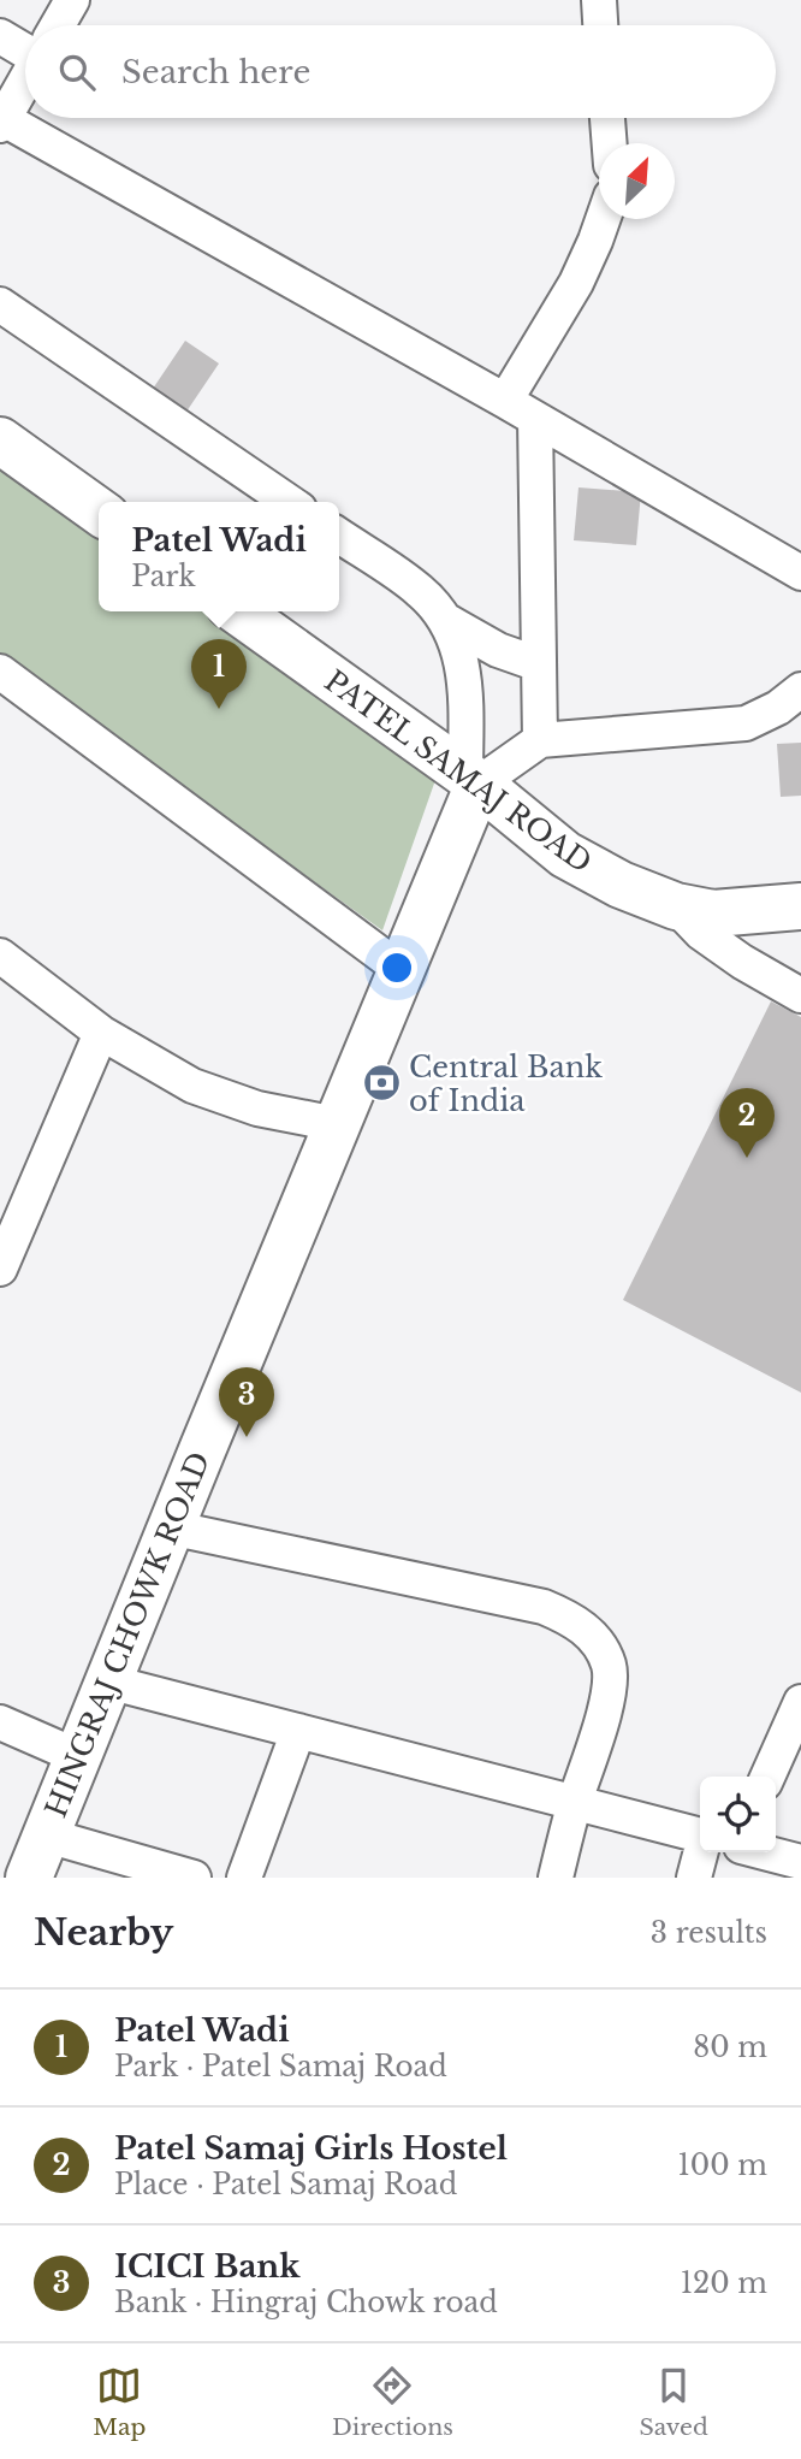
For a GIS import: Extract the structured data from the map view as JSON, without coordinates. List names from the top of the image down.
{
  "streets": {
    "street": ["PATEL SAMAJ ROAD", "HINGRAJ CHOWK ROAD"]
  },
  "crossings": [
    ["PATEL SAMAJ ROAD", "HINGRAJ CHOWK ROAD"]
  ],
  "places": {
    "bank": ["Central Bank of India"]
  },
  "north": "top right",
  "page": {
    "search": "Search here",
    "popup": ["Patel Wadi", "Park"],
    "pins": ["1", "2", "3"],
    "heading": ["Nearby", "3 results"],
    "list": [
      {
        "mark": "1",
        "name": "Patel Wadi",
        "note": "Park · Patel Samaj Road",
        "value": "80 m"
      },
      {
        "mark": "2",
        "name": "Patel Samaj Girls Hostel",
        "note": "Place · Patel Samaj Road",
        "value": "100 m"
      },
      {
        "mark": "3",
        "name": "ICICI Bank",
        "note": "Bank · Hingraj Chowk road",
        "value": "120 m"
      }
    ],
    "nav": ["Map", "Directions", "Saved"]
  }
}
